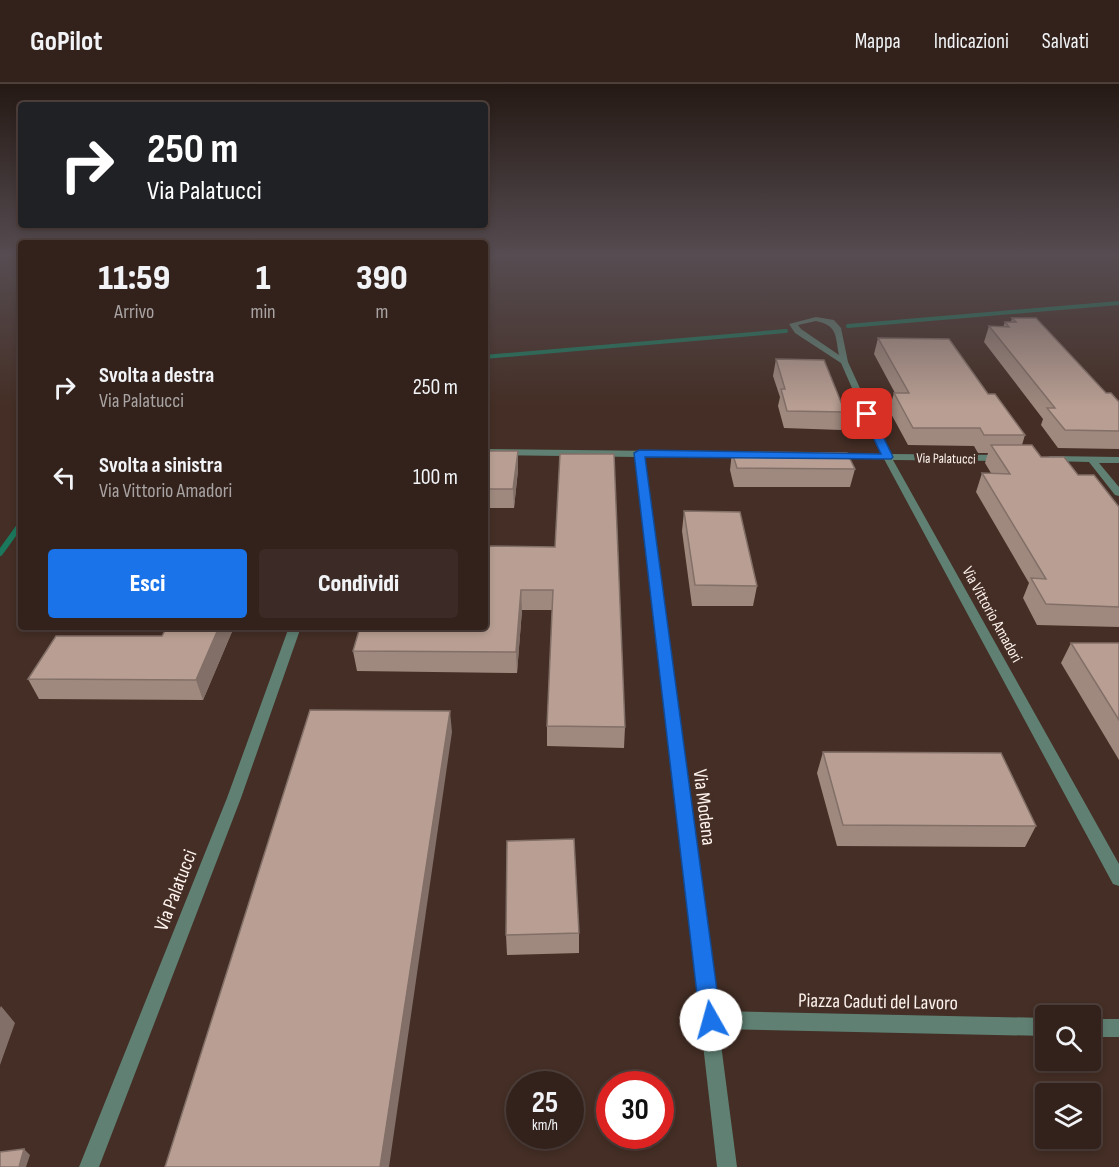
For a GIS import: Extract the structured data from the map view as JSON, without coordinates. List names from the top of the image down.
{
  "streets": {
    "street": [
      "Via Palatucci",
      "Via Vittorio Amadori",
      "Via Modena",
      "Piazza Caduti del Lavoro"
    ]
  },
  "crossings": [
    ["Via Palatucci", "Via Vittorio Amadori"],
    ["Via Modena", "Piazza Caduti del Lavoro"]
  ],
  "page": {
    "header": "GoPilot",
    "nav": ["Mappa", "Indicazioni", "Salvati"],
    "turn": ["250 m", "Via Palatucci"],
    "eta": [
      "11:59",
      "Arrivo",
      "1",
      "min",
      "390",
      "m"
    ],
    "list": [
      {
        "name": "Svolta a destra",
        "note": "Via Palatucci",
        "value": "250 m"
      },
      {
        "name": "Svolta a sinistra",
        "note": "Via Vittorio Amadori",
        "value": "100 m"
      }
    ],
    "buttons": ["Esci", "Condividi"],
    "speed": "25 km/h",
    "limit": "30"
  }
}
